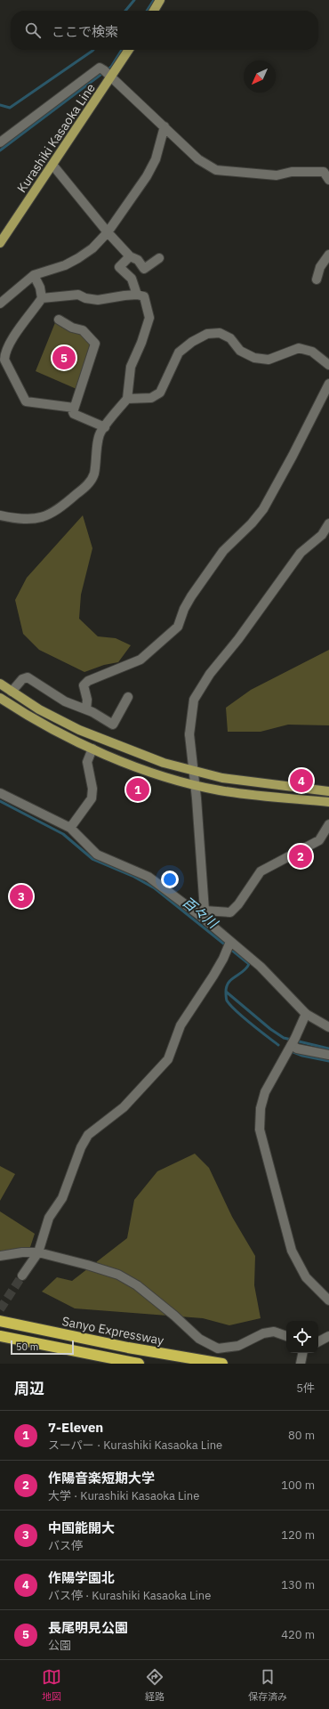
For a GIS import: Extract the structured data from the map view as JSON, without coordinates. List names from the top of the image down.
{
  "streets": {
    "highway": ["Sanyo Expressway"],
    "main road": ["Kurashiki Kasaoka Line"]
  },
  "water": ["百々川"],
  "scale_bar": "50 m",
  "north": "bottom left",
  "page": {
    "search": "ここで検索",
    "pins": [
      "5",
      "4",
      "1",
      "2",
      "3"
    ],
    "scale": "50 m",
    "heading": ["周辺", "5件"],
    "list": [
      {
        "mark": "1",
        "name": "7-Eleven",
        "note": "スーパー · Kurashiki Kasaoka Line",
        "value": "80 m"
      },
      {
        "mark": "2",
        "name": "作陽音楽短期大学",
        "note": "大学 · Kurashiki Kasaoka Line",
        "value": "100 m"
      },
      {
        "mark": "3",
        "name": "中国能開大",
        "note": "バス停",
        "value": "120 m"
      },
      {
        "mark": "4",
        "name": "作陽学園北",
        "note": "バス停 · Kurashiki Kasaoka Line",
        "value": "130 m"
      },
      {
        "mark": "5",
        "name": "長尾明見公園",
        "note": "公園",
        "value": "420 m"
      }
    ],
    "nav": ["地図", "経路", "保存済み"]
  }
}
